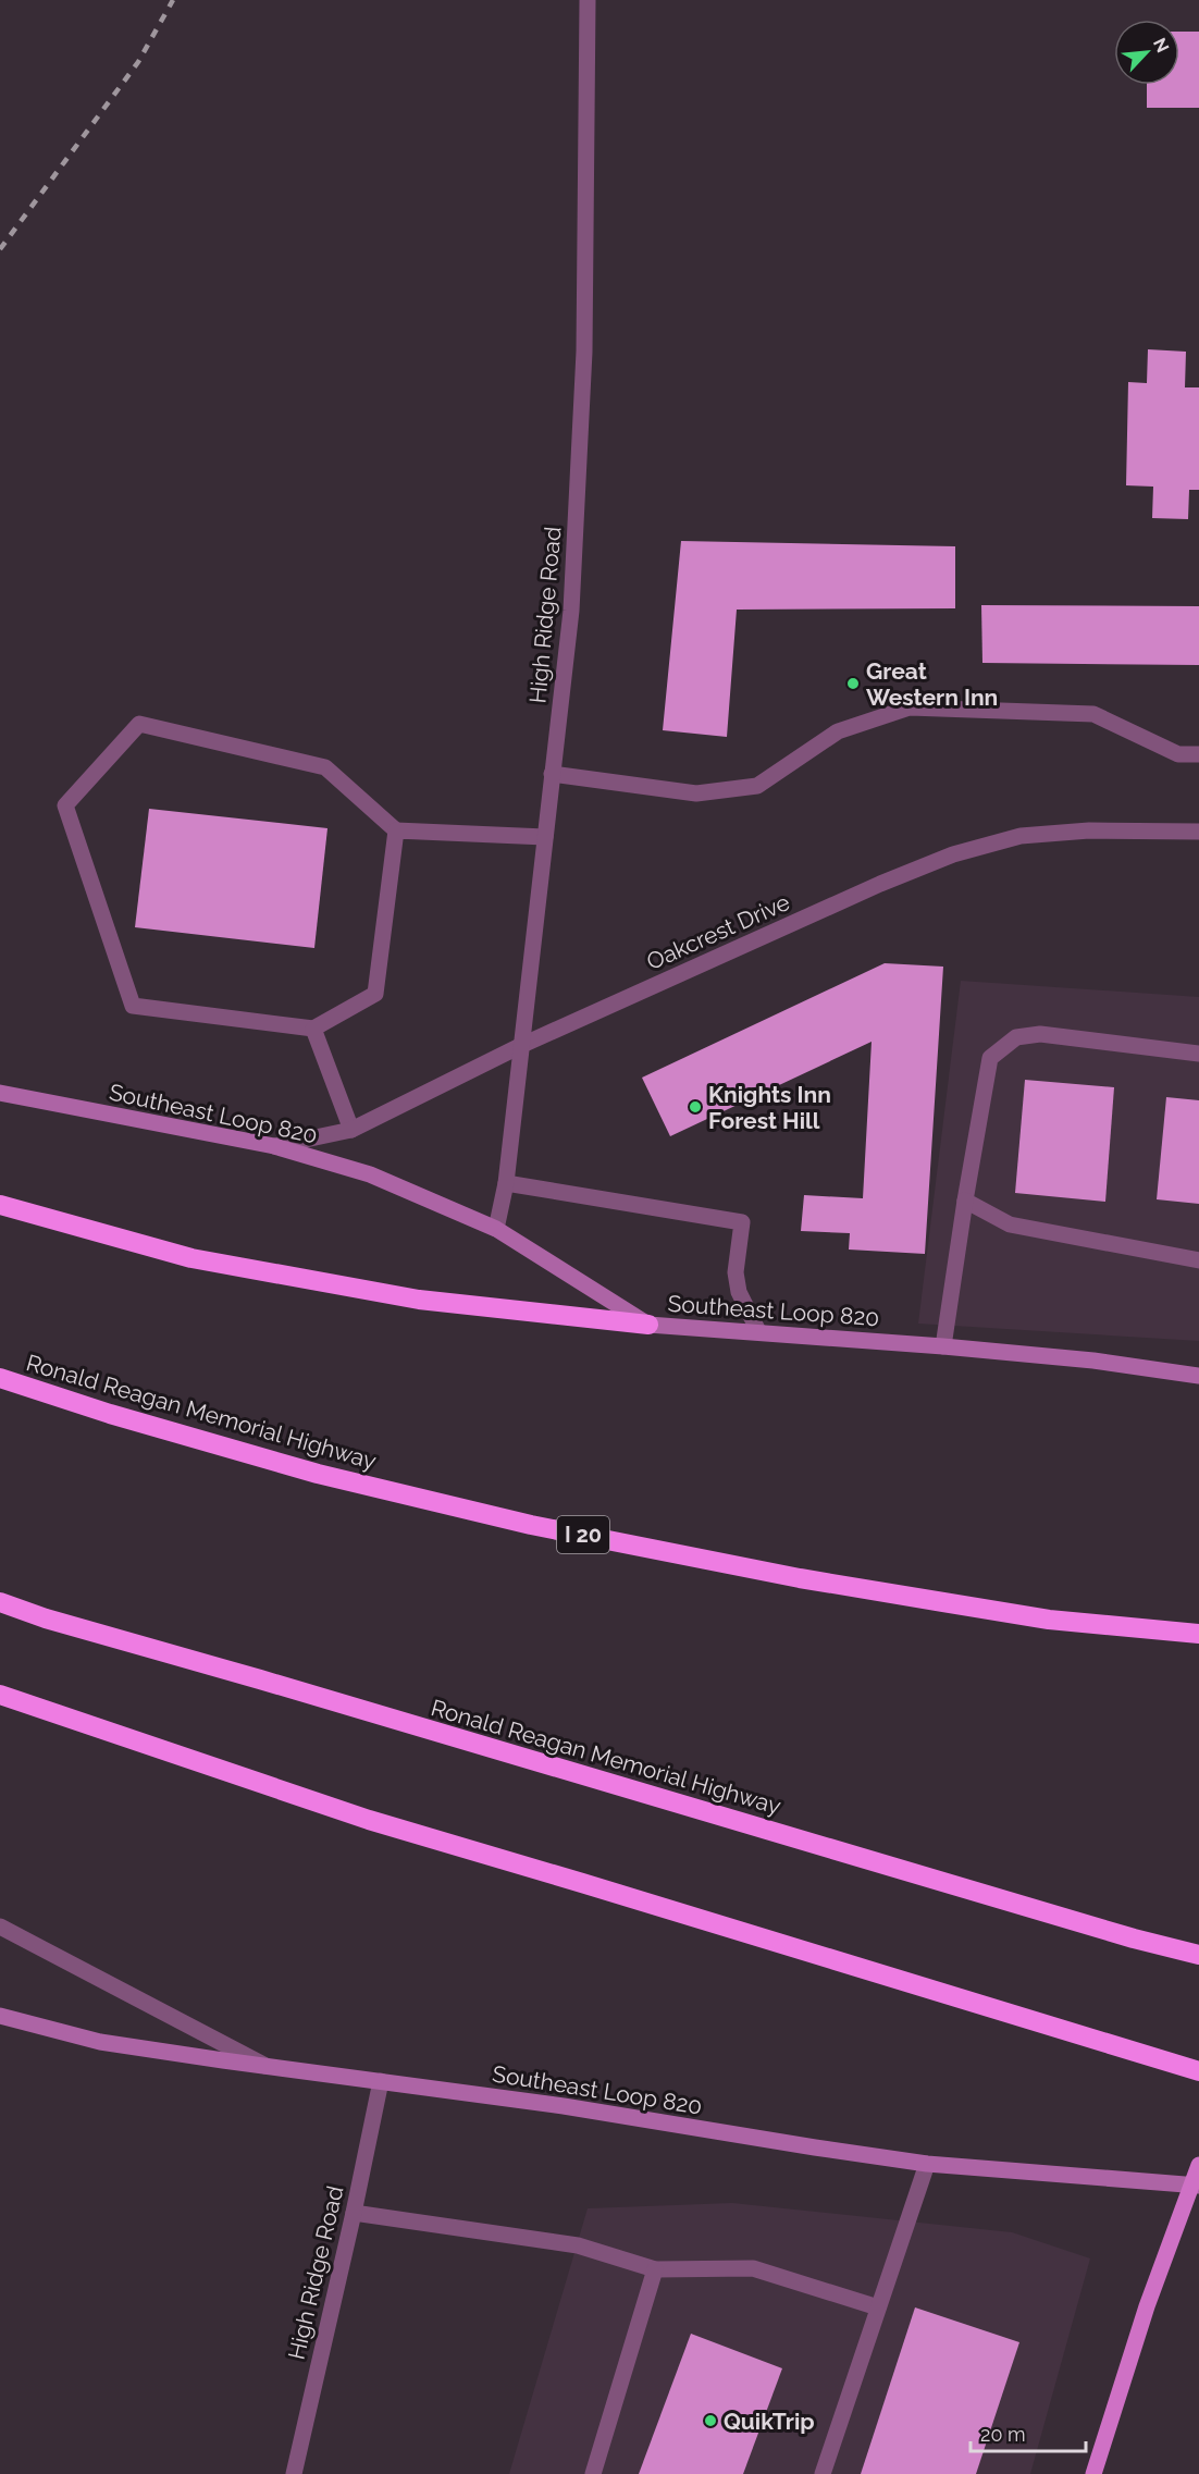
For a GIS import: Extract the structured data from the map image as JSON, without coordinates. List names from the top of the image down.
{
  "streets": {
    "highway": ["Ronald Reagan Memorial Highway", "I 20"],
    "main road": ["Southeast Loop 820"],
    "street": ["High Ridge Road", "Oakcrest Drive"]
  },
  "crossings": [
    ["High Ridge Road", "Oakcrest Drive"],
    ["High Ridge Road", "Southeast Loop 820"],
    ["Oakcrest Drive", "Southeast Loop 820"]
  ],
  "places": ["Great Western Inn", "Knights Inn Forest Hill", "QuikTrip"],
  "scale_bar": "20 m",
  "north": "top right"
}
